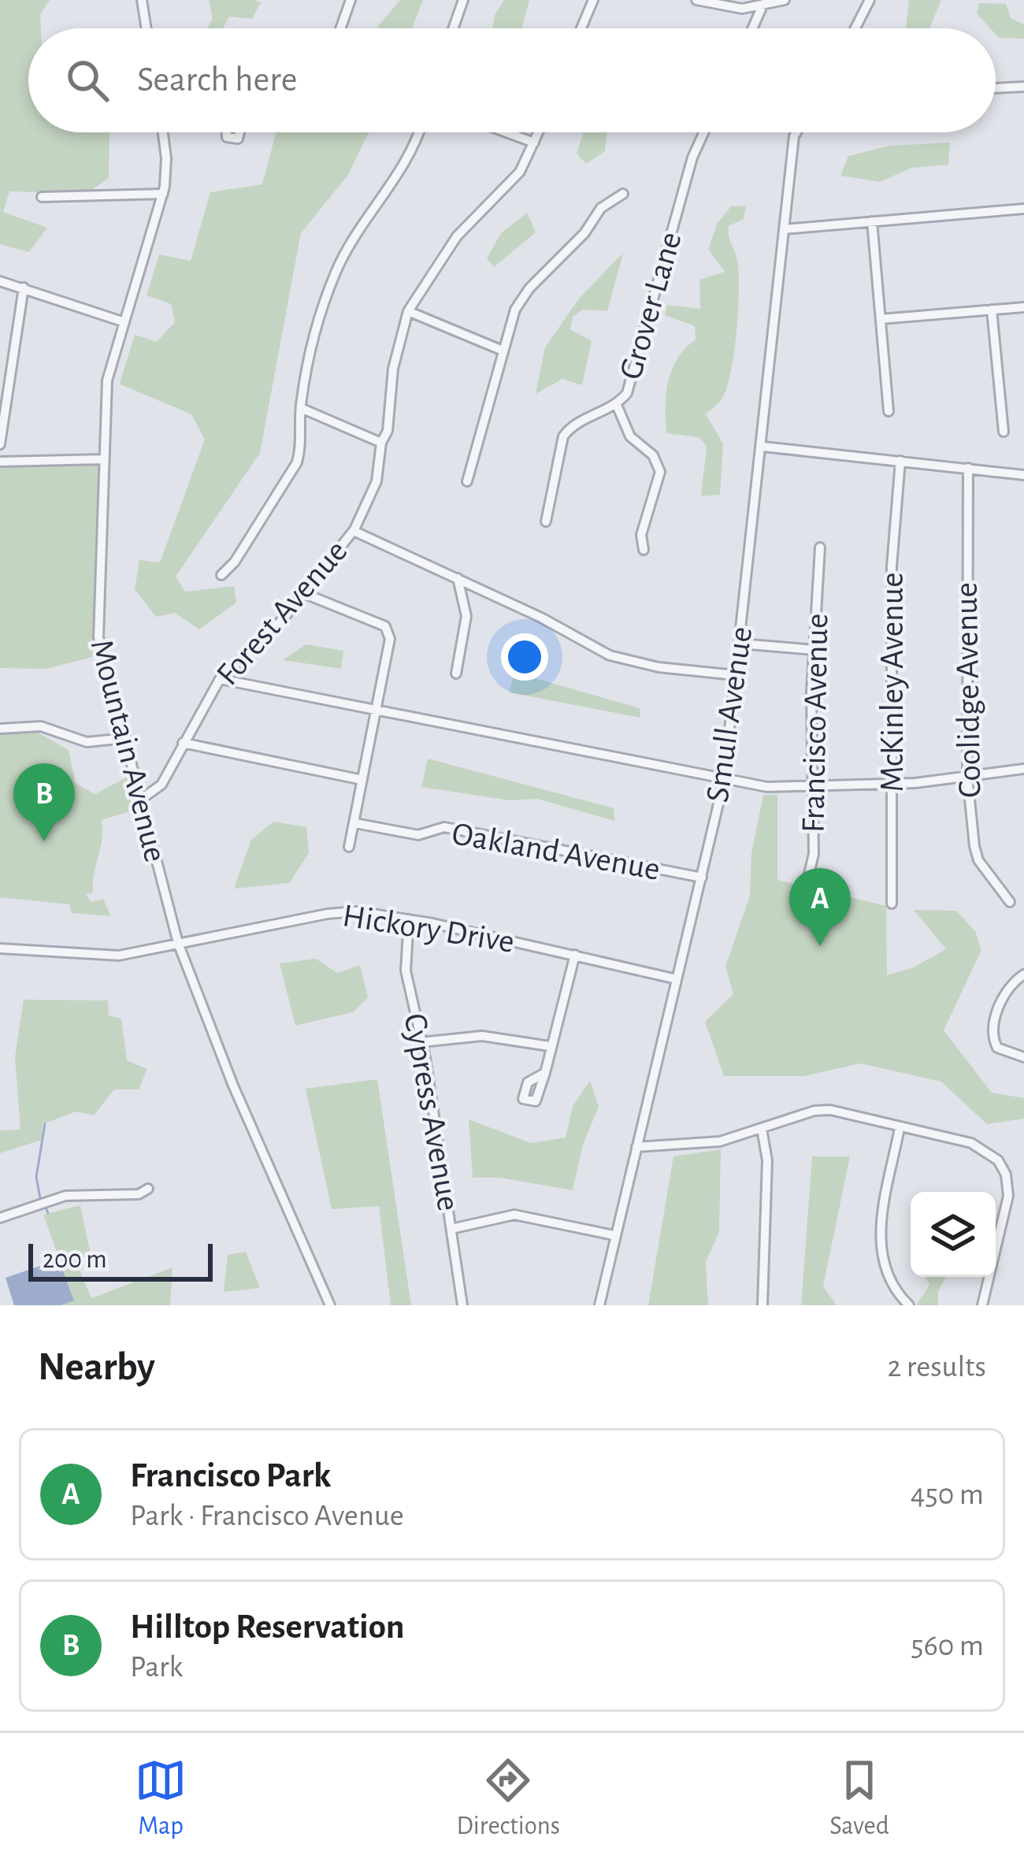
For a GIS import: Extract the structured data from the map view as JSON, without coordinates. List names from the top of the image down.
{
  "streets": {
    "street": [
      "Grover Lane",
      "Forest Avenue",
      "McKinley Avenue",
      "Coolidge Avenue",
      "Smull Avenue",
      "Francisco Avenue",
      "Mountain Avenue",
      "Oakland Avenue",
      "Hickory Drive",
      "Cypress Avenue"
    ]
  },
  "crossings": [
    ["Forest Avenue", "Mountain Avenue"],
    ["Smull Avenue", "Oakland Avenue"],
    ["Smull Avenue", "Hickory Drive"],
    ["Mountain Avenue", "Hickory Drive"],
    ["Hickory Drive", "Cypress Avenue"]
  ],
  "scale_bar": "200 m",
  "page": {
    "search": "Search here",
    "pins": ["B", "A"],
    "scale": "200 m",
    "heading": ["Nearby", "2 results"],
    "list": [
      {
        "mark": "A",
        "name": "Francisco Park",
        "note": "Park · Francisco Avenue",
        "value": "450 m"
      },
      {
        "mark": "B",
        "name": "Hilltop Reservation",
        "note": "Park",
        "value": "560 m"
      }
    ],
    "nav": ["Map", "Directions", "Saved"]
  }
}
